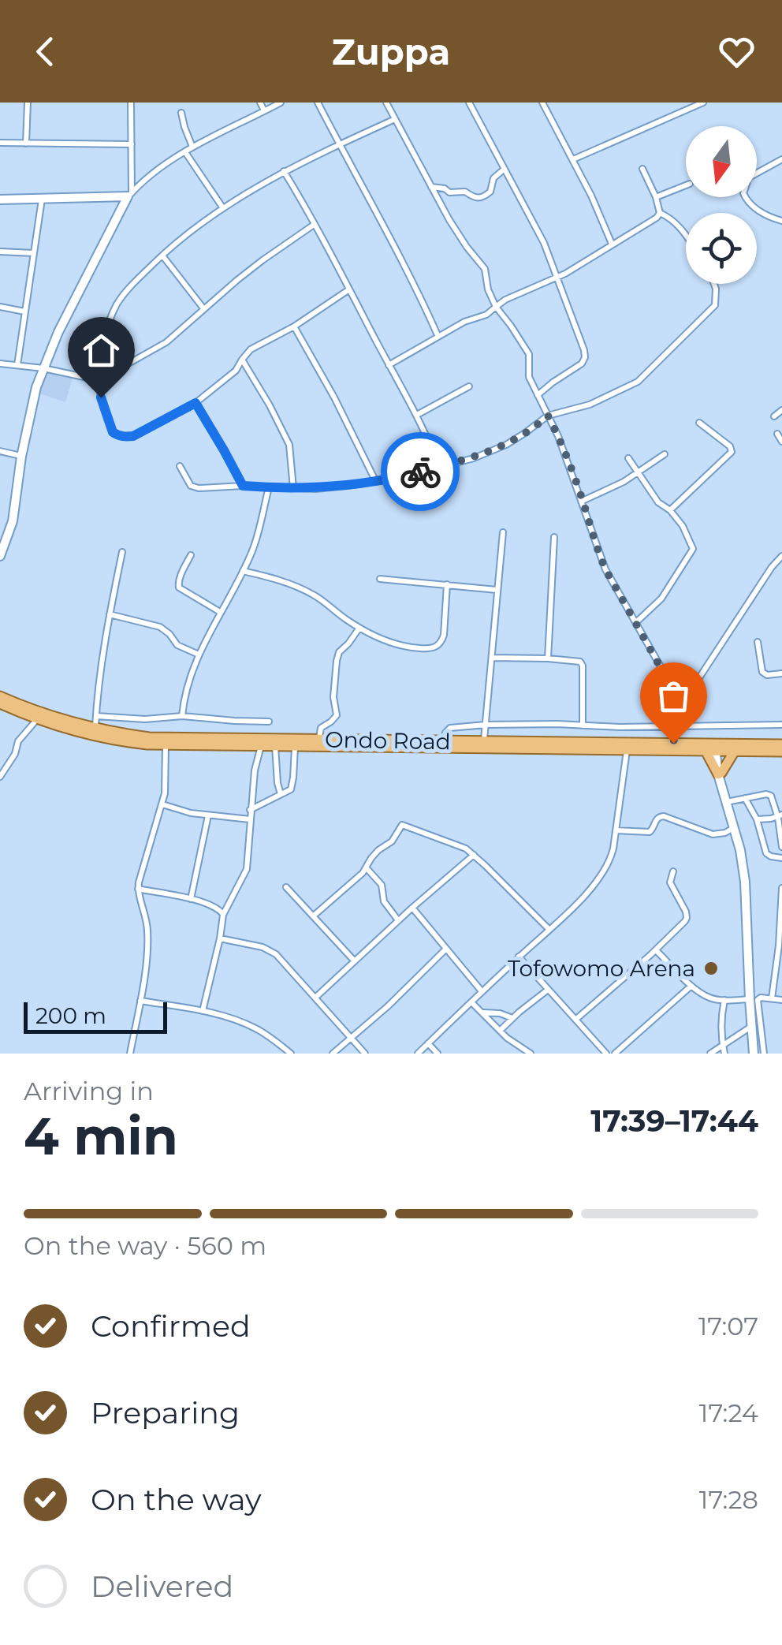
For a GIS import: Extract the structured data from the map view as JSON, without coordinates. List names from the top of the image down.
{
  "streets": {
    "main road": ["Ondo Road"]
  },
  "places": ["Tofowomo Arena"],
  "scale_bar": "200 m",
  "north": "bottom",
  "page": {
    "header": "Zuppa",
    "scale": "200 m",
    "heading": ["4 min", "Arriving in", "17:39–17:44"],
    "bar": "On the way · 560 m",
    "list": [
      ["Confirmed", "17:07"],
      ["Preparing", "17:24"],
      ["On the way", "17:28"],
      "Delivered"
    ]
  }
}
